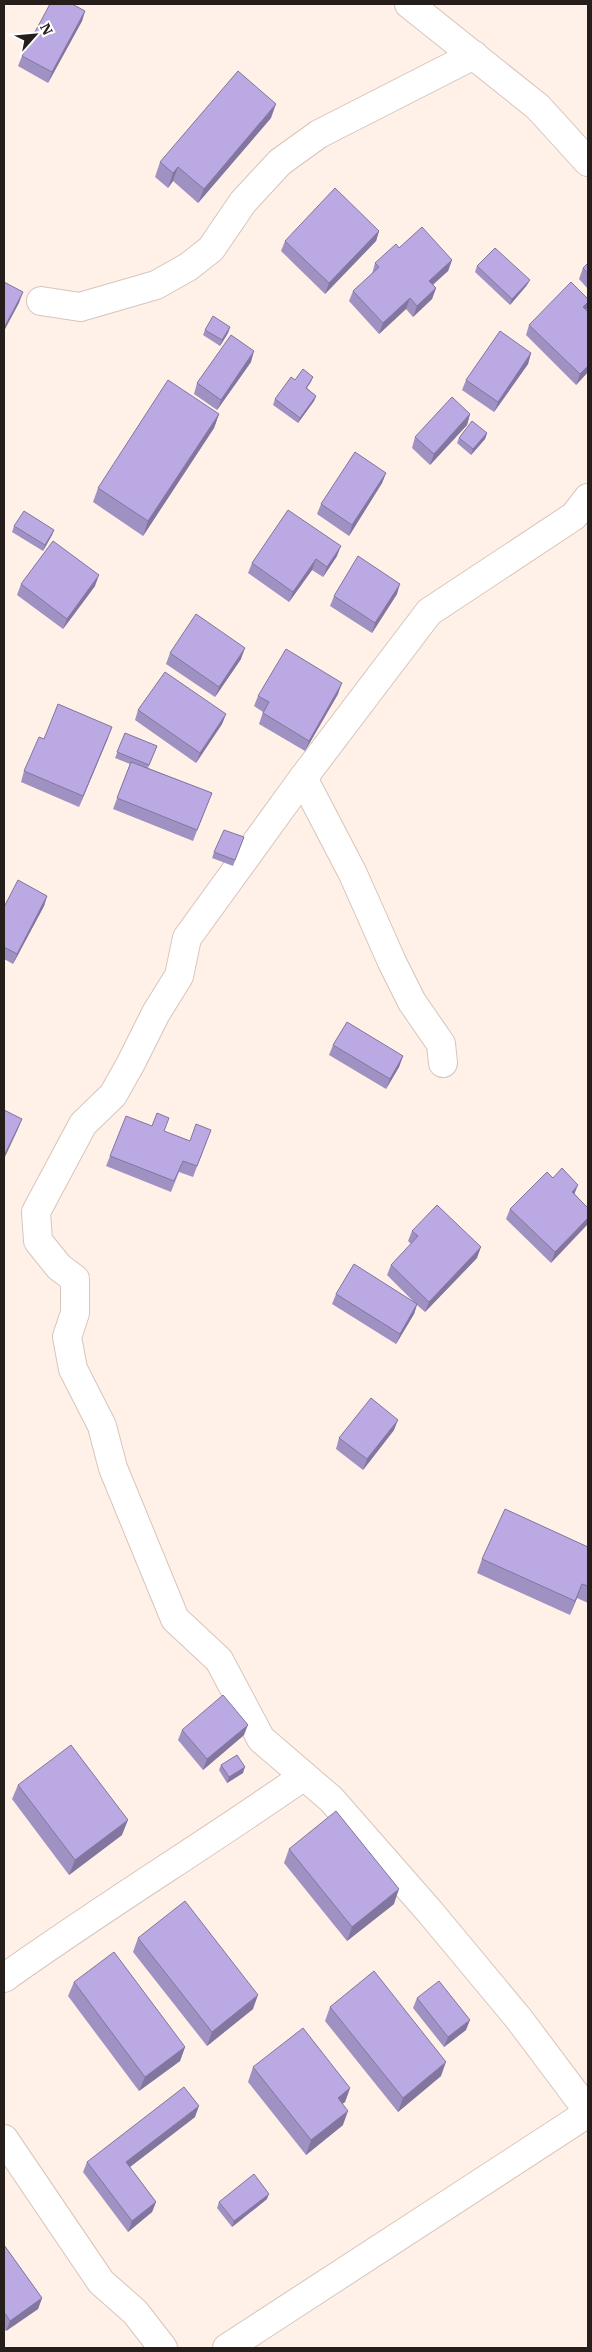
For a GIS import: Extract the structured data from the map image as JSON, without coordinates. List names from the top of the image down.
{
  "north": "top right"
}
